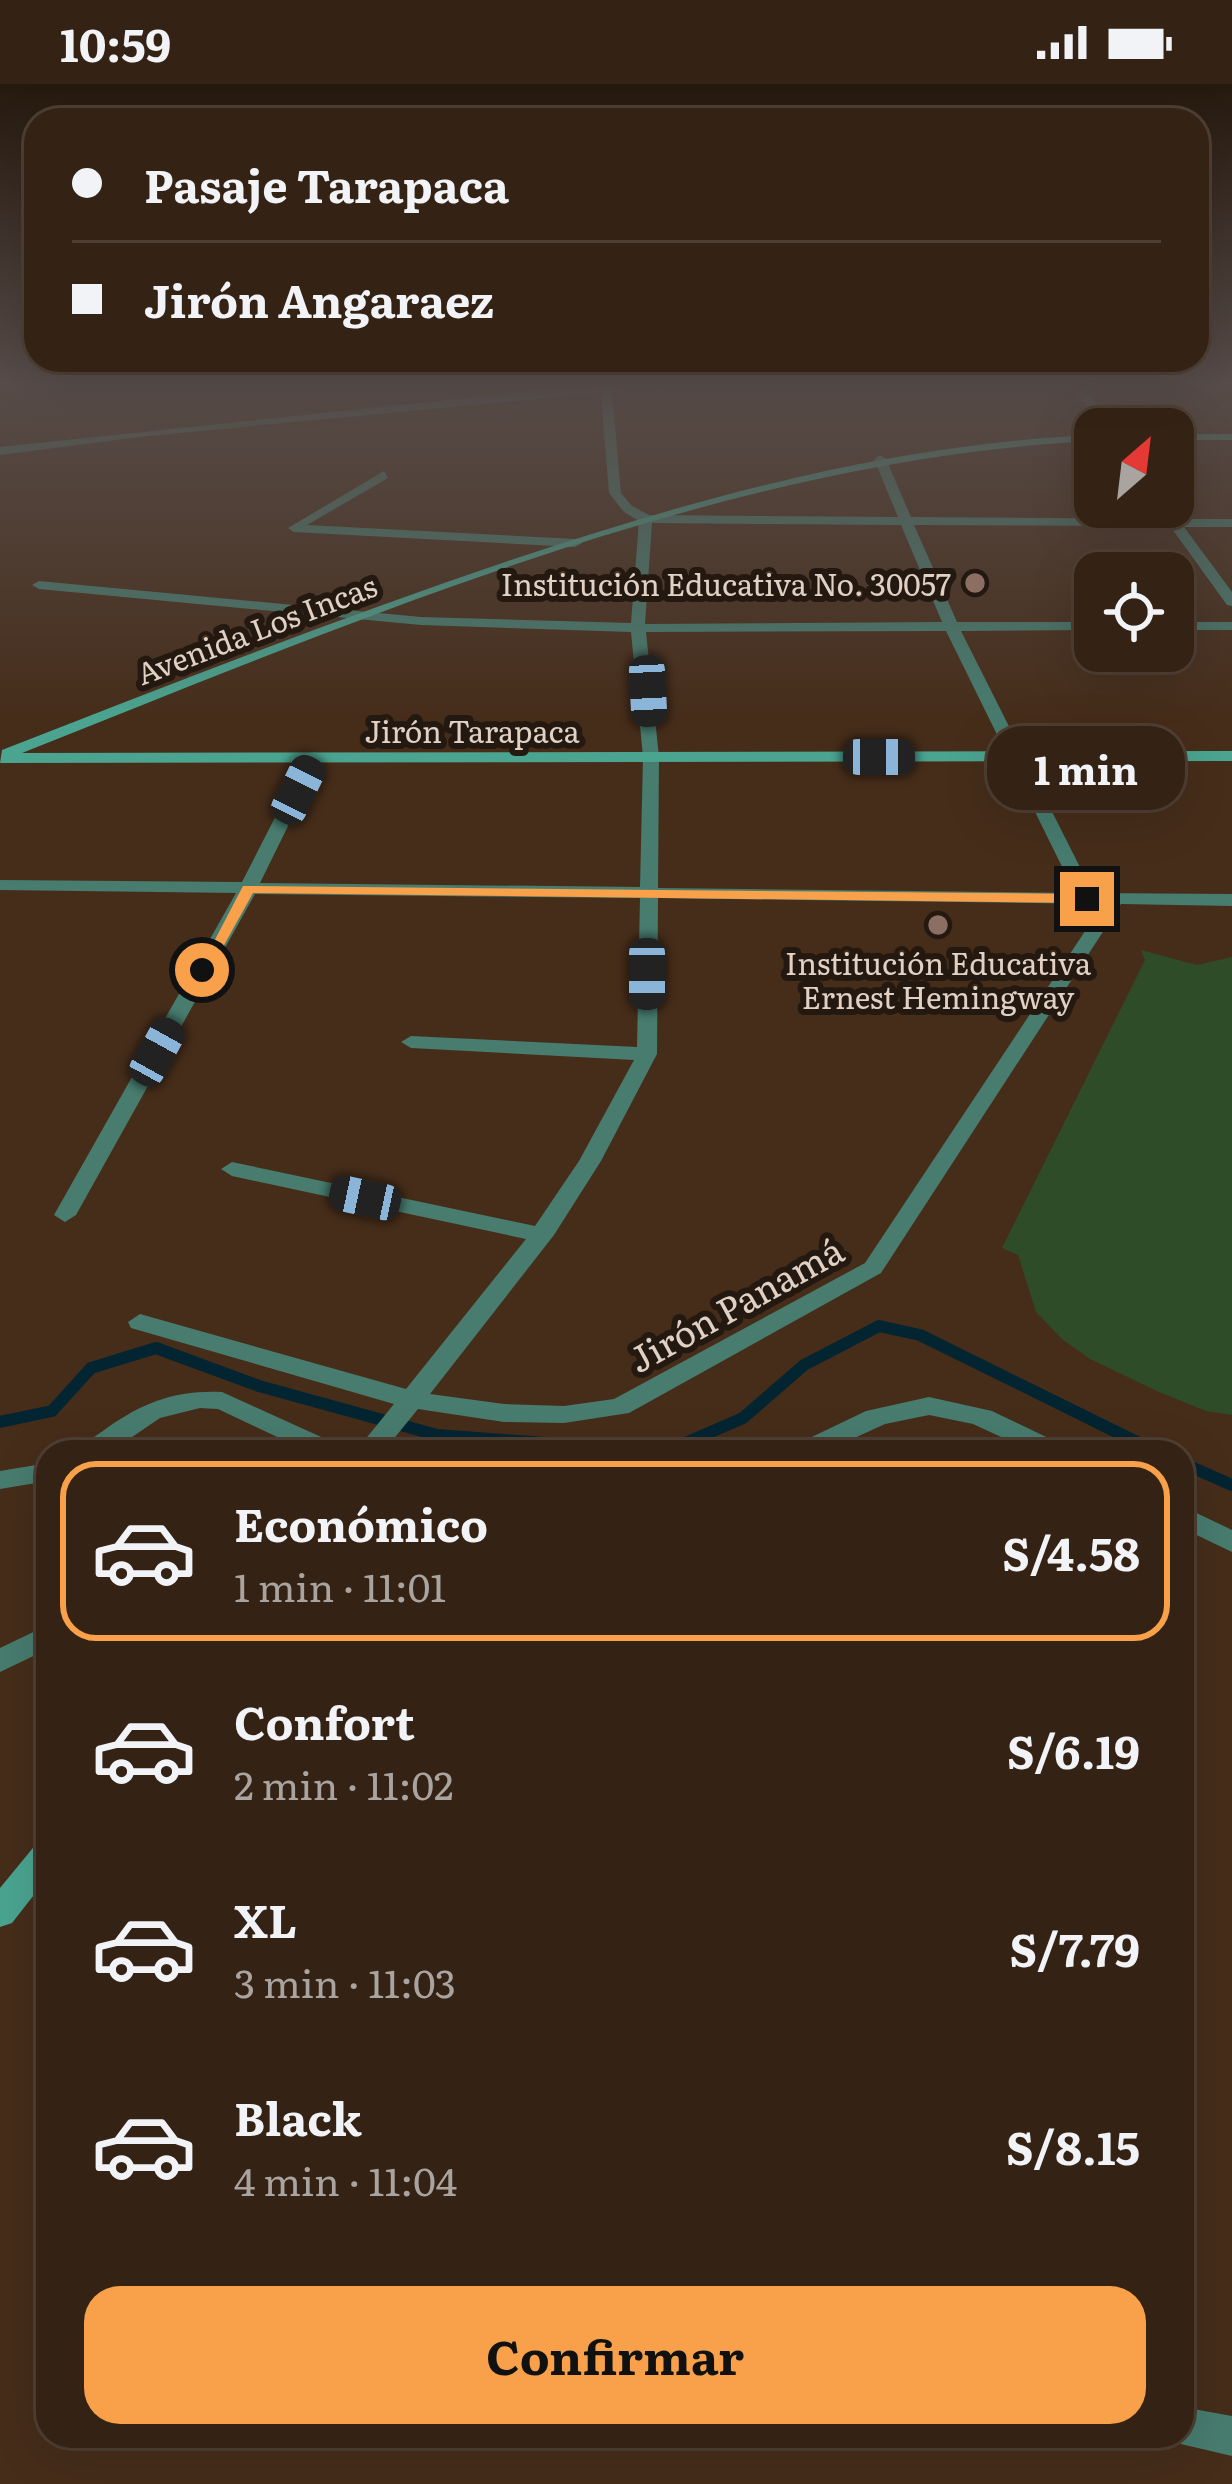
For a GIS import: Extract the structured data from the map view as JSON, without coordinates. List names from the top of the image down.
{
  "streets": {
    "street": ["Avenida Los Incas", "Jirón Tarapaca", "Jirón Panamá"]
  },
  "crossings": [
    ["Avenida Los Incas", "Jirón Tarapaca"]
  ],
  "places": ["Institución Educativa No. 30057", "Institución Educativa Ernest Hemingway"],
  "north": "top right",
  "page": {
    "status": "10:59",
    "banner": ["Pasaje Tarapaca", "Jirón Angaraez"],
    "bubble": "1 min",
    "list": [
      {
        "name": "Económico",
        "note": "1 min · 11:01",
        "value": "S/4.58"
      },
      {
        "name": "Confort",
        "note": "2 min · 11:02",
        "value": "S/6.19"
      },
      {
        "name": "XL",
        "note": "3 min · 11:03",
        "value": "S/7.79"
      },
      {
        "name": "Black",
        "note": "4 min · 11:04",
        "value": "S/8.15"
      }
    ],
    "buttons": "Confirmar"
  }
}
